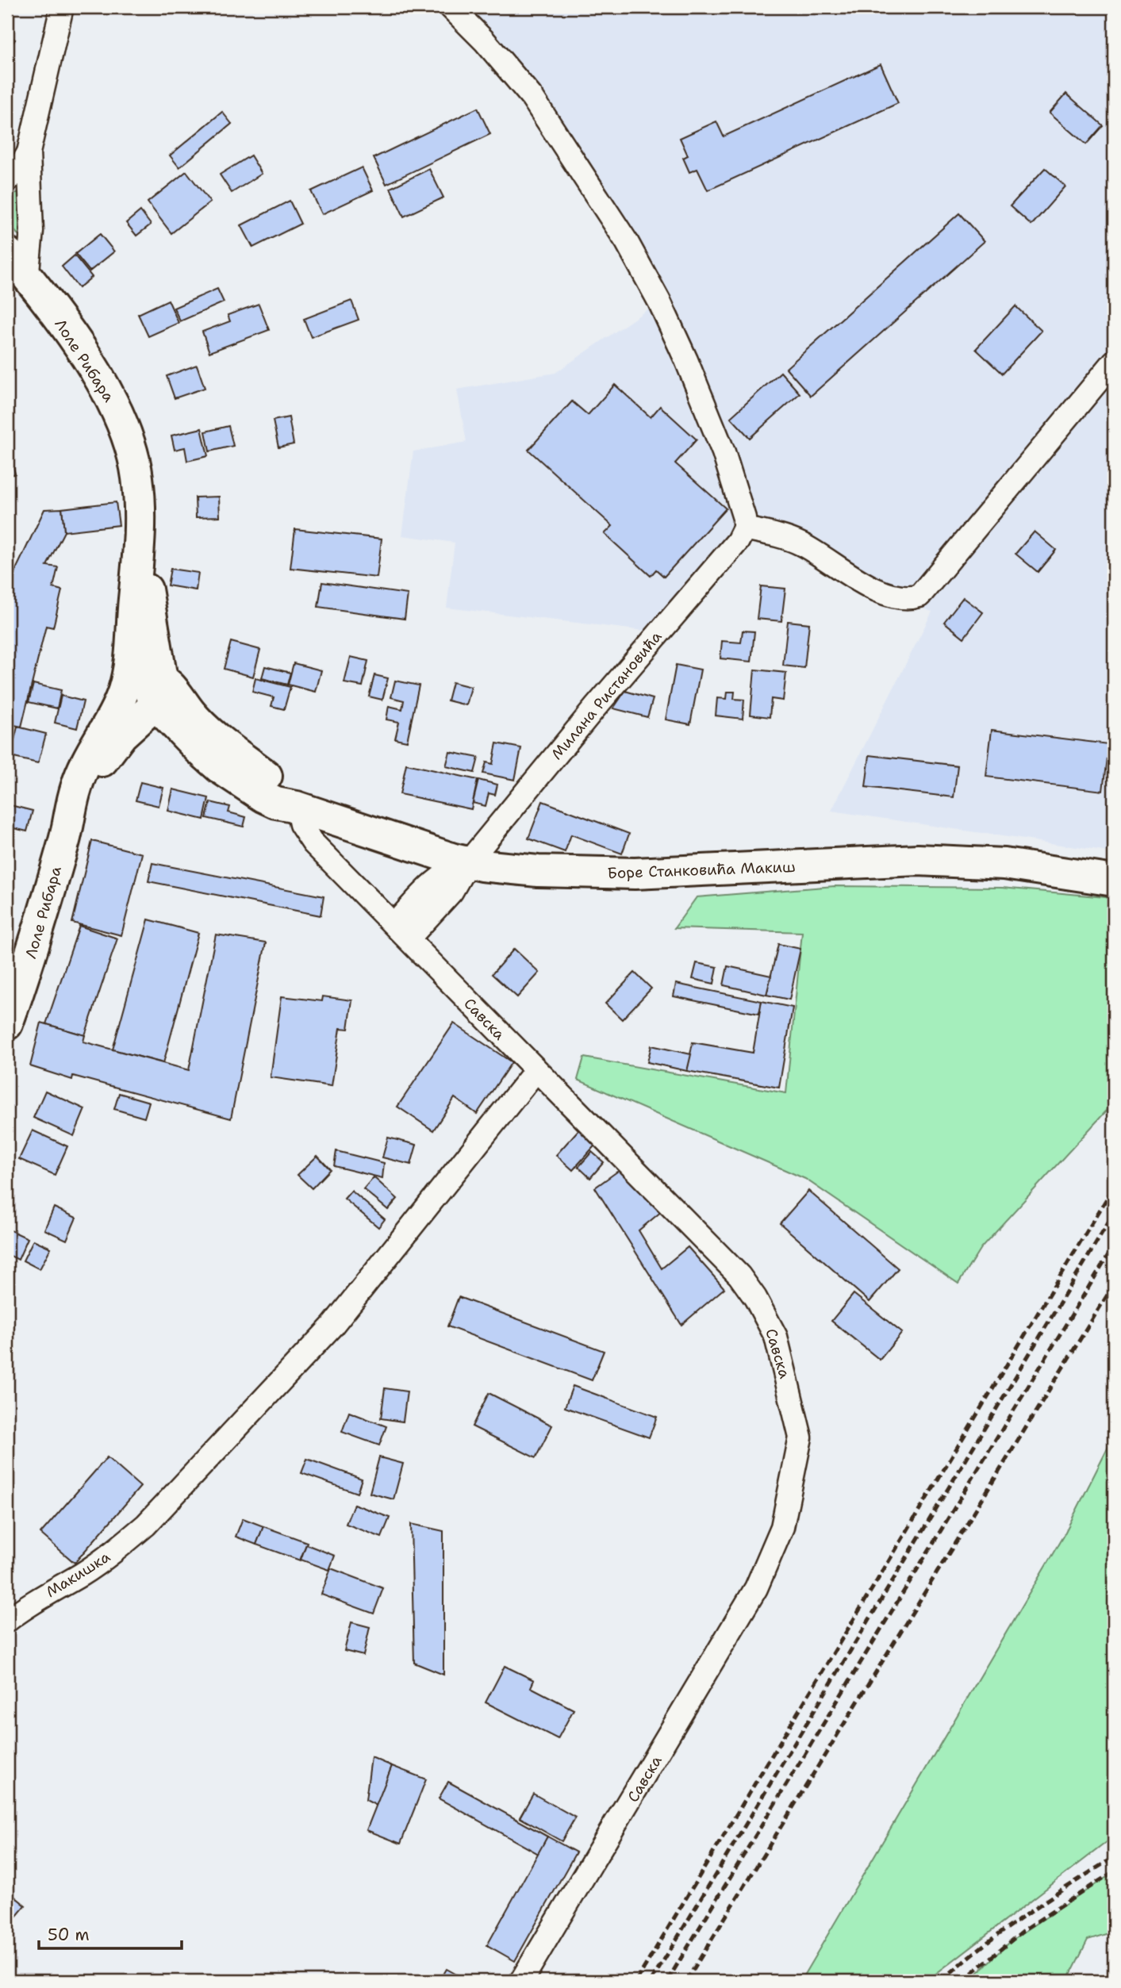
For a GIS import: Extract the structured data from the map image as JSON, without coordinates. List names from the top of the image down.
{
  "streets": {
    "main road": ["Лоле Рибара", "Боре Станковића Макиш", "Савска"],
    "street": ["Милана Ристановића", "Макишка"]
  },
  "crossings": [
    ["Лоле Рибара", "Савска"],
    ["Милана Ристановића", "Боре Станковића Макиш"],
    ["Милана Ристановића", "Савска"],
    ["Боре Станковића Макиш", "Савска"],
    ["Савска", "Макишка"]
  ],
  "scale_bar": "50 m"
}
